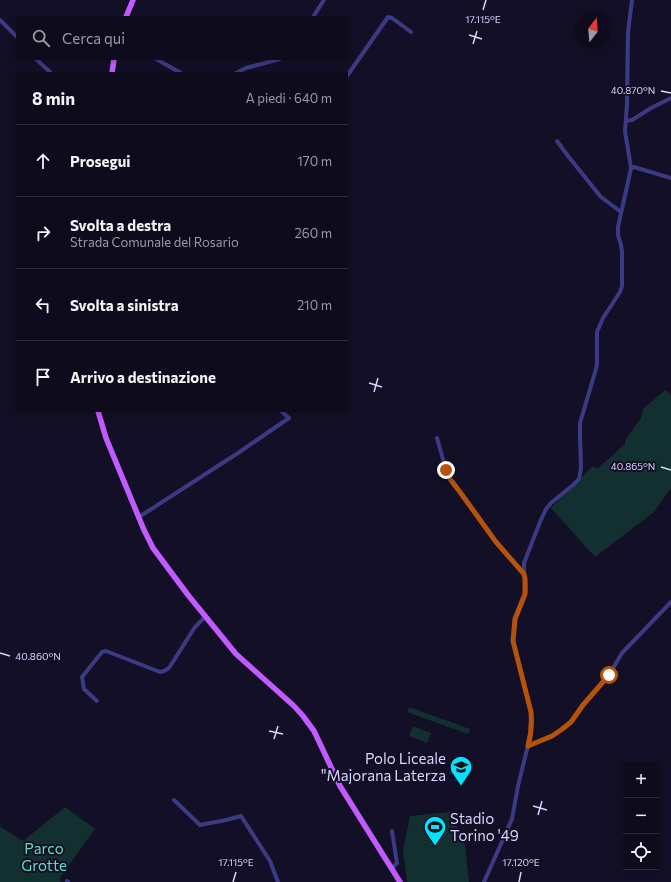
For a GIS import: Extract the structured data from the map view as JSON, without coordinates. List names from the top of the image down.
{
  "parks": ["Parco Grotte"],
  "places": {
    "school or university": ["Polo Liceale \"Majorana Laterza"],
    "sports": ["Stadio Torino '49"]
  },
  "north": "top",
  "page": {
    "search": "Cerca qui",
    "heading": ["8 min", "A piedi · 640 m"],
    "list": [
      ["Prosegui", "170 m"],
      ["Svolta a destra", "Strada Comunale del Rosario", "260 m"],
      ["Svolta a sinistra", "210 m"],
      "Arrivo a destinazione"
    ],
    "map_buttons": ["+", "−"]
  },
  "coordinates": [
    "17.115°E",
    "40.870°N",
    "40.865°N",
    "40.860°N",
    "17.120°E"
  ]
}
